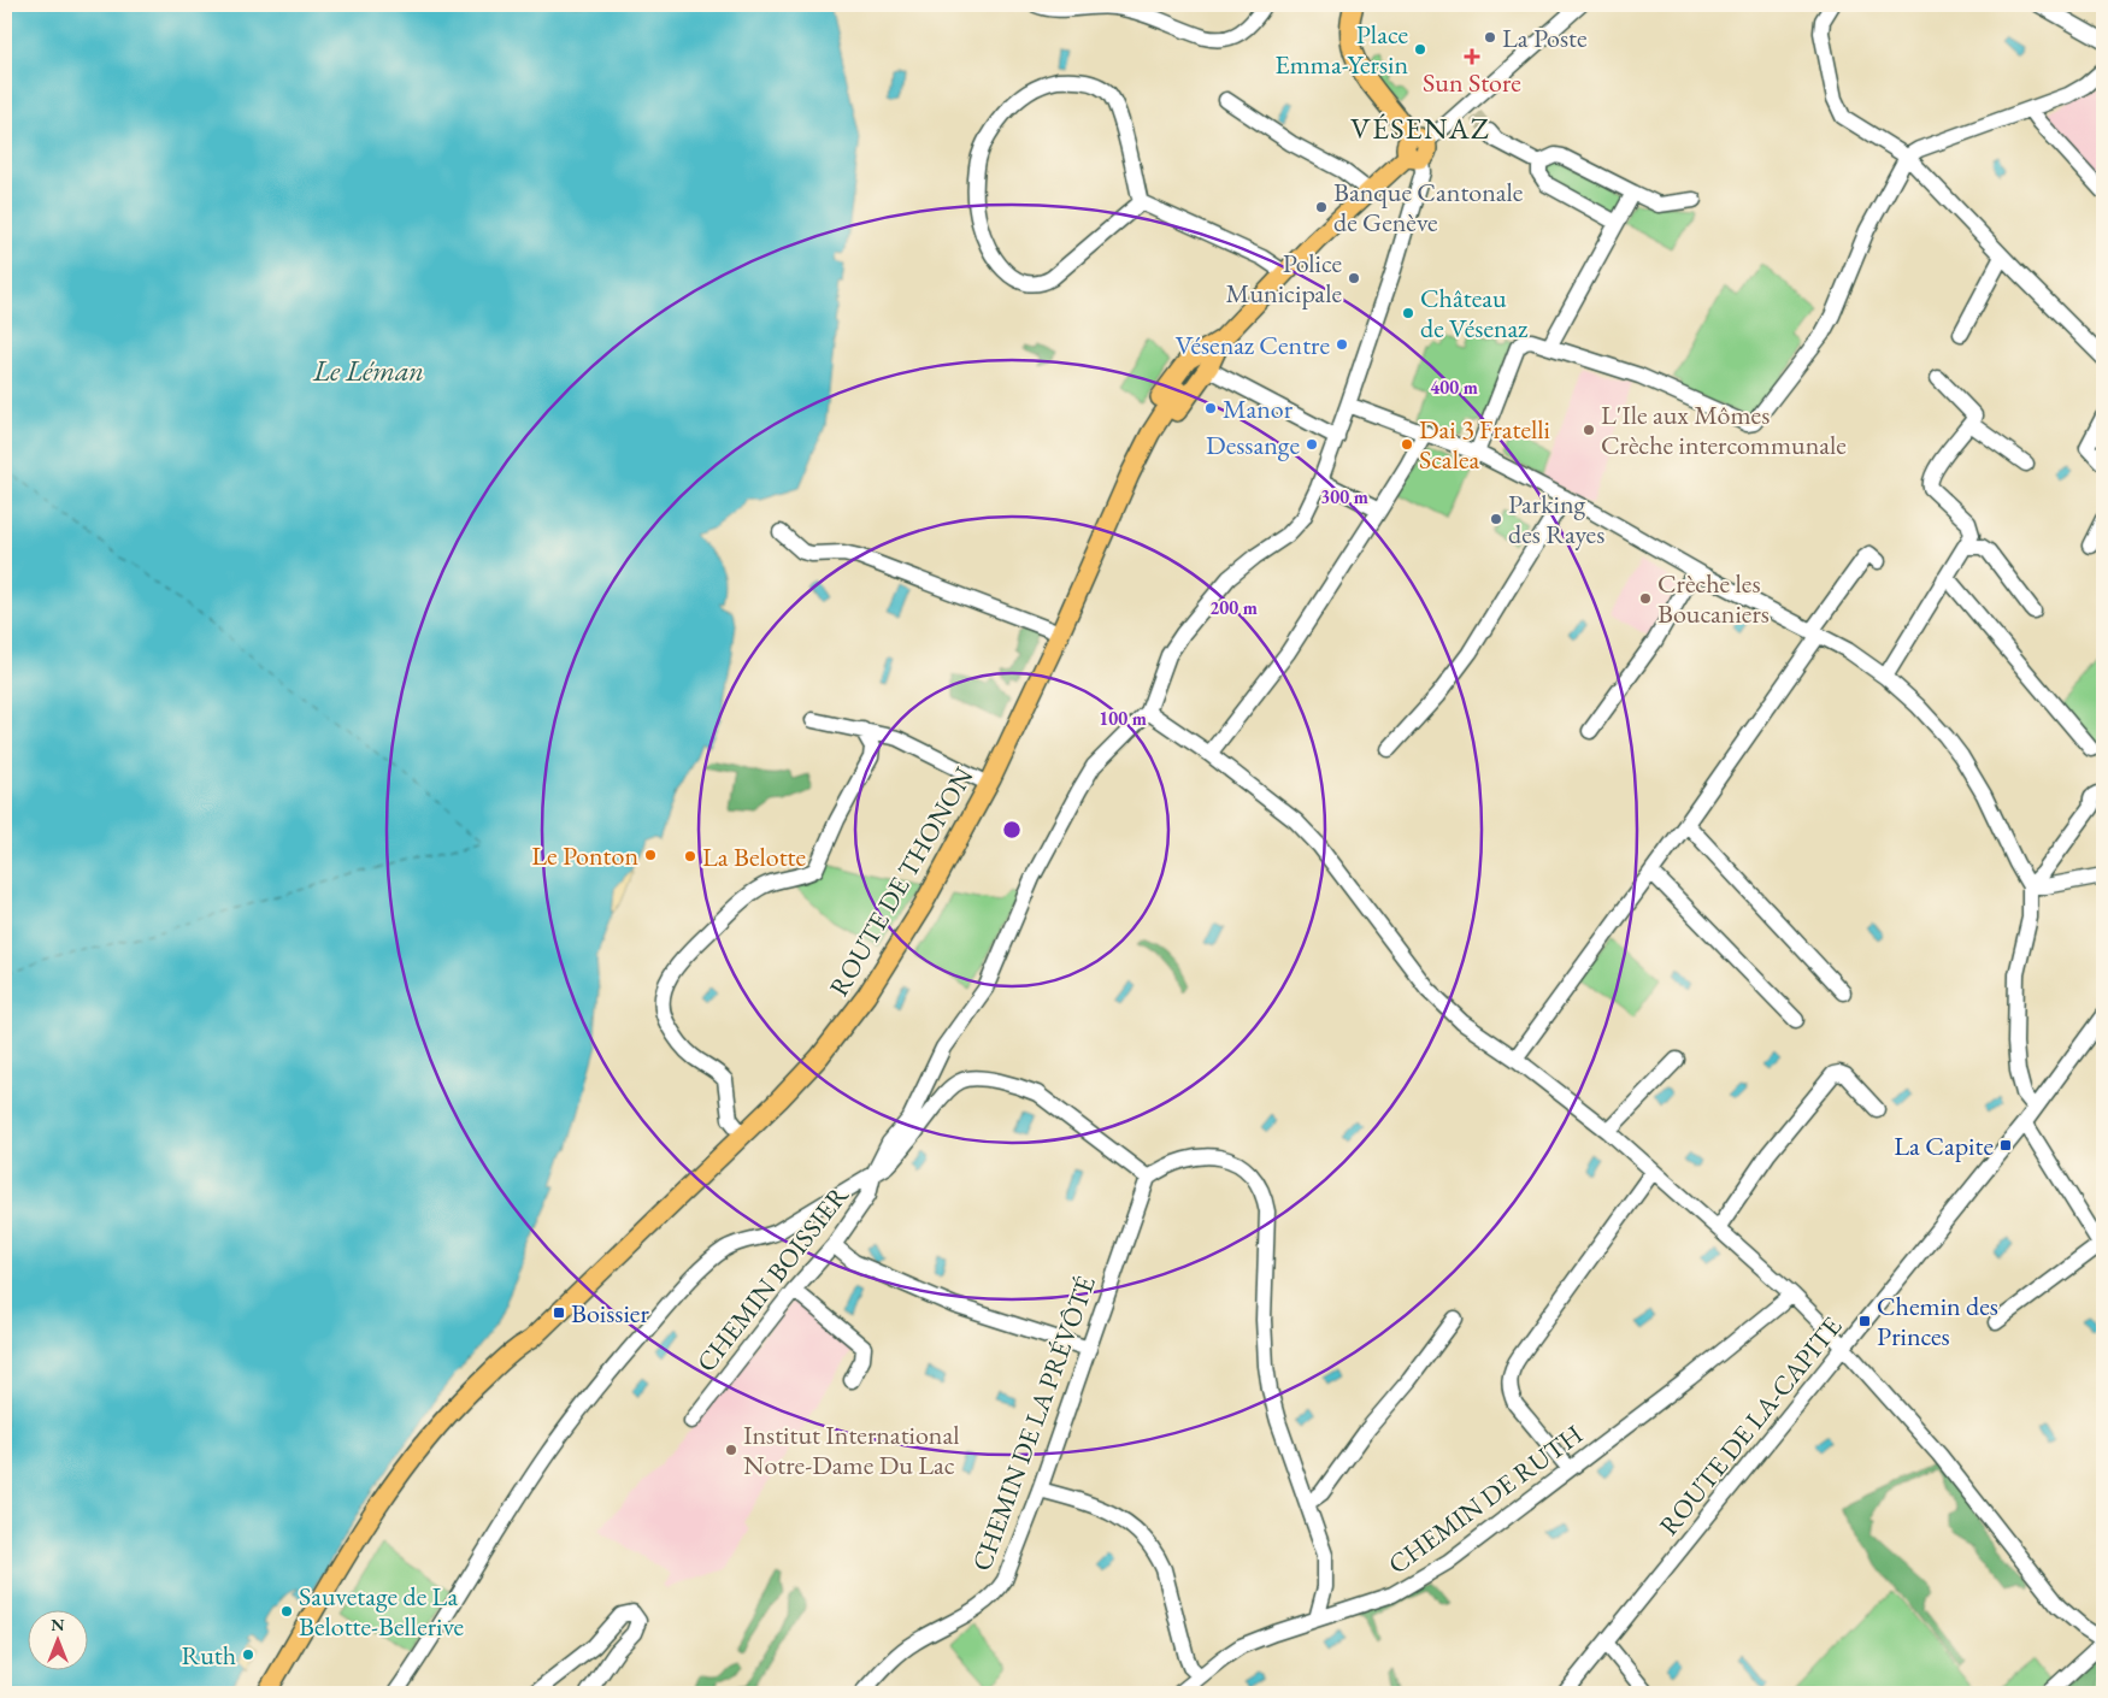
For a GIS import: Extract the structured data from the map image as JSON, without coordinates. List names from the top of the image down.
{
  "streets": {
    "main road": ["ROUTE DE THONON"],
    "street": [
      "CHEMIN BOISSIER",
      "CHEMIN DE LA PRÉVÔTÉ",
      "ROUTE DE LA-CAPITE",
      "CHEMIN DE RUTH"
    ]
  },
  "crossings": [
    ["CHEMIN BOISSIER", "CHEMIN DE LA PRÉVÔTÉ"]
  ],
  "districts": ["VÉSENAZ"],
  "water": ["Le Léman"],
  "places": {
    "other": [
      "La Poste",
      "Place Emma-Yersin",
      "Banque Cantonale de Genève",
      "Police Municipale",
      "Château de Vésenaz",
      "Vésenaz Centre",
      "Manor",
      "L'Ile aux Mômes Crèche intercommunale",
      "Dessange",
      "Dai 3 Fratelli Scalea",
      "Parking des Rayes",
      "Crèche les Boucaniers",
      "Le Ponton",
      "La Belotte",
      "Institut International Notre-Dame Du Lac",
      "Sauvetage de La Belotte-Bellerive",
      "Ruth"
    ],
    "health": ["Sun Store"],
    "transit": ["La Capite", "Boissier", "Chemin des Princes"]
  },
  "north": "top",
  "rings": [
    "400 m",
    "300 m",
    "200 m",
    "100 m"
  ]
}
